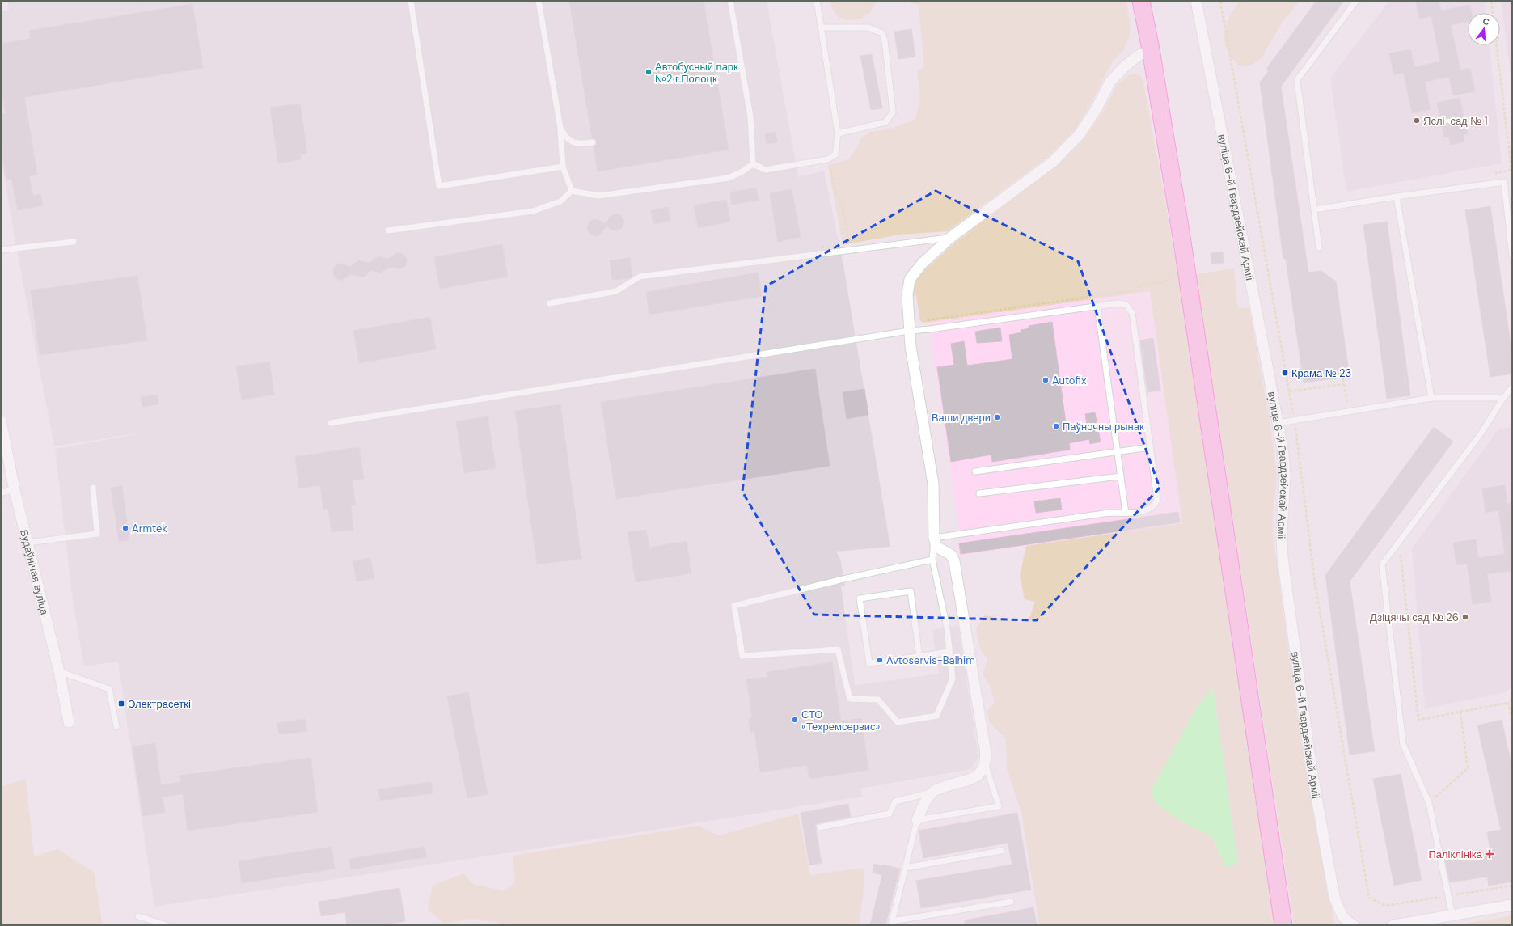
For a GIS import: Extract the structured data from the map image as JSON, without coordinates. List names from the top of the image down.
{
  "streets": {
    "street": ["вуліца 6-й Гвардзейскай Арміі", "Будаўнічая вуліца"]
  },
  "places": {
    "other": [
      "Автобусный парк №2 г.Полоцк",
      "Яслі-сад № 1",
      "Autofix",
      "Ваши двери",
      "Паўночны рынак",
      "Armtek",
      "Дзіцячы сад № 26",
      "Avtoservis-Balhim",
      "СТО «Техремсервис»"
    ],
    "transit": ["Крама № 23", "Электрасеткі"],
    "health": ["Паліклініка"]
  },
  "north": "top"
}
